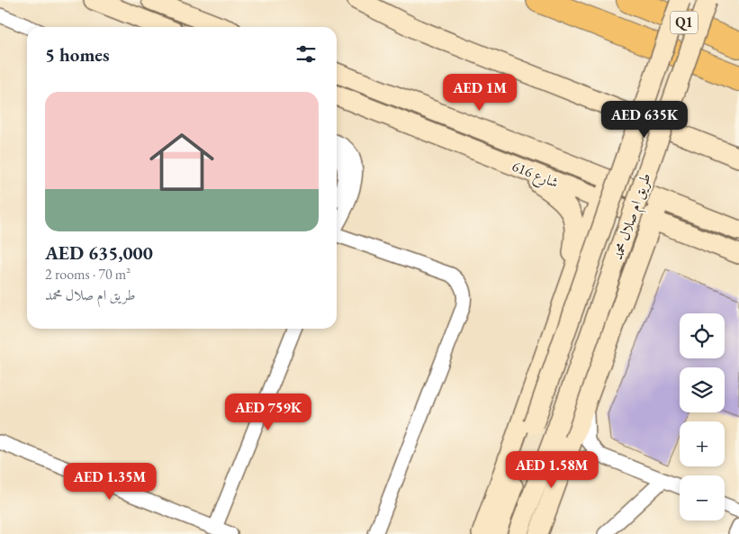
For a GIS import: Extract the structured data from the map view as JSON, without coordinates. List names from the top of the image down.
{
  "streets": {
    "highway": ["Q1"],
    "main road": ["شارع 616", "طريق ام صلال محمد"]
  },
  "page": {
    "heading": "5 homes",
    "price": [
      "AED 1M",
      "AED 635K",
      "AED 759K",
      "AED 1.58M",
      "AED 1.35M"
    ],
    "list": [
      {
        "name": "AED 635,000",
        "note": "2 rooms · 70 m² · طريق ام صلال محمد"
      }
    ],
    "map_buttons": ["+", "−"]
  }
}
